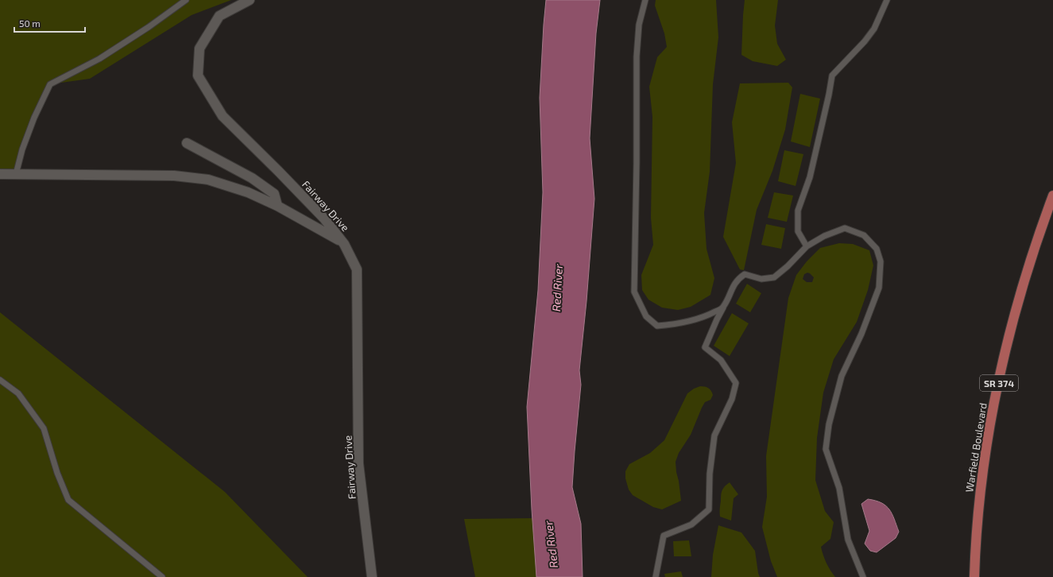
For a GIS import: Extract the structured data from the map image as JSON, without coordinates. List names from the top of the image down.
{
  "streets": {
    "main road": ["SR 374", "Warfield Boulevard"],
    "street": ["Fairway Drive"]
  },
  "water": ["Red River"],
  "scale_bar": "50 m"
}
